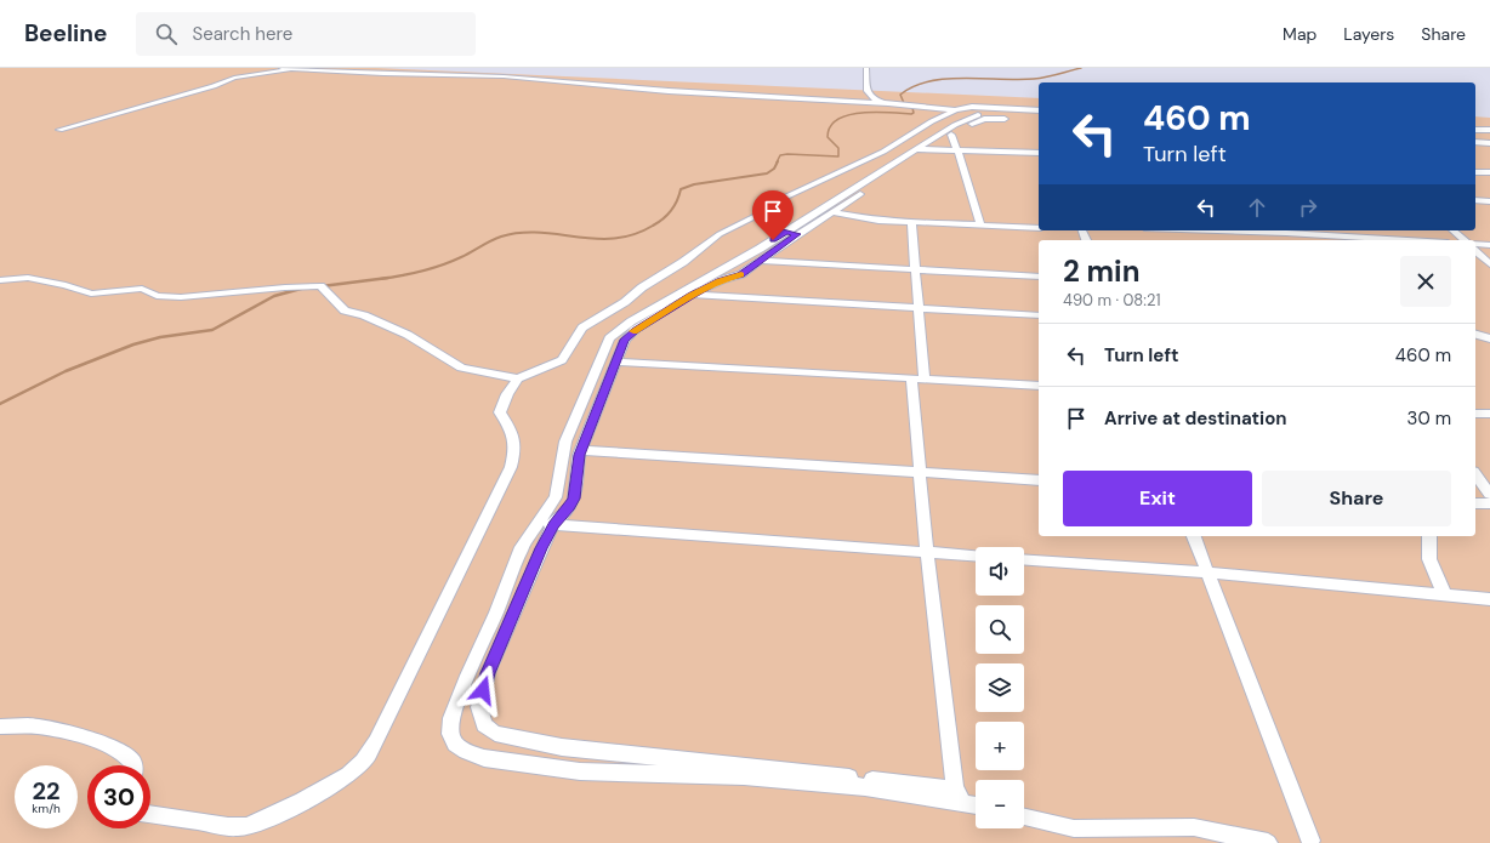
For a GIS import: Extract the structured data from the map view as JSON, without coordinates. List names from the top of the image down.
{
  "page": {
    "header": "Beeline",
    "search": "Search here",
    "nav": ["Map", "Layers", "Share"],
    "turn": ["460 m", "Turn left"],
    "heading": ["2 min", "490 m · 08:21"],
    "list": [
      {
        "name": "Turn left",
        "value": "460 m"
      },
      {
        "name": "Arrive at destination",
        "value": "30 m"
      }
    ],
    "buttons": ["Exit", "Share"],
    "map_buttons": ["+", "−"],
    "speed": "22 km/h",
    "limit": "30"
  }
}
